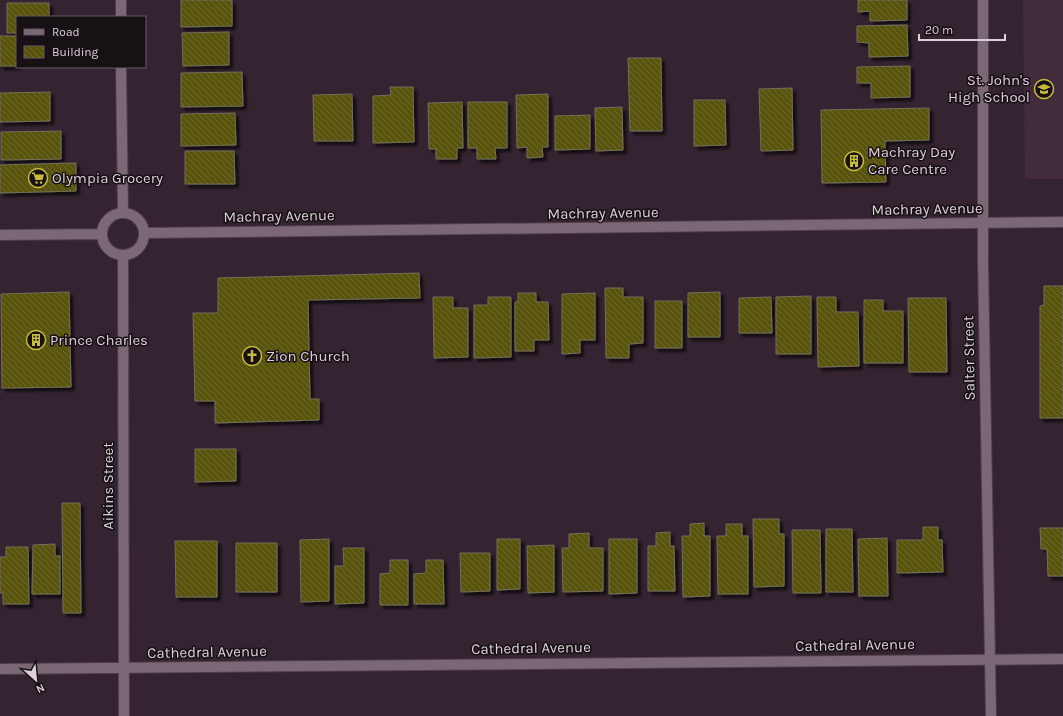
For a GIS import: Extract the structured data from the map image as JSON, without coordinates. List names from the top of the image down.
{
  "streets": {
    "street": [
      "Machray Avenue",
      "Salter Street",
      "Aikins Street",
      "Cathedral Avenue"
    ]
  },
  "crossings": [
    ["Machray Avenue", "Salter Street"],
    ["Machray Avenue", "Aikins Street"],
    ["Salter Street", "Cathedral Avenue"],
    ["Aikins Street", "Cathedral Avenue"]
  ],
  "places": {
    "school or university": ["St. John's High School"],
    "building": ["Machray Day Care Centre", "Prince Charles"],
    "supermarket": ["Olympia Grocery"],
    "church": ["Zion Church"]
  },
  "legend": ["Road", "Building"],
  "scale_bar": "20 m",
  "north": "bottom right"
}
